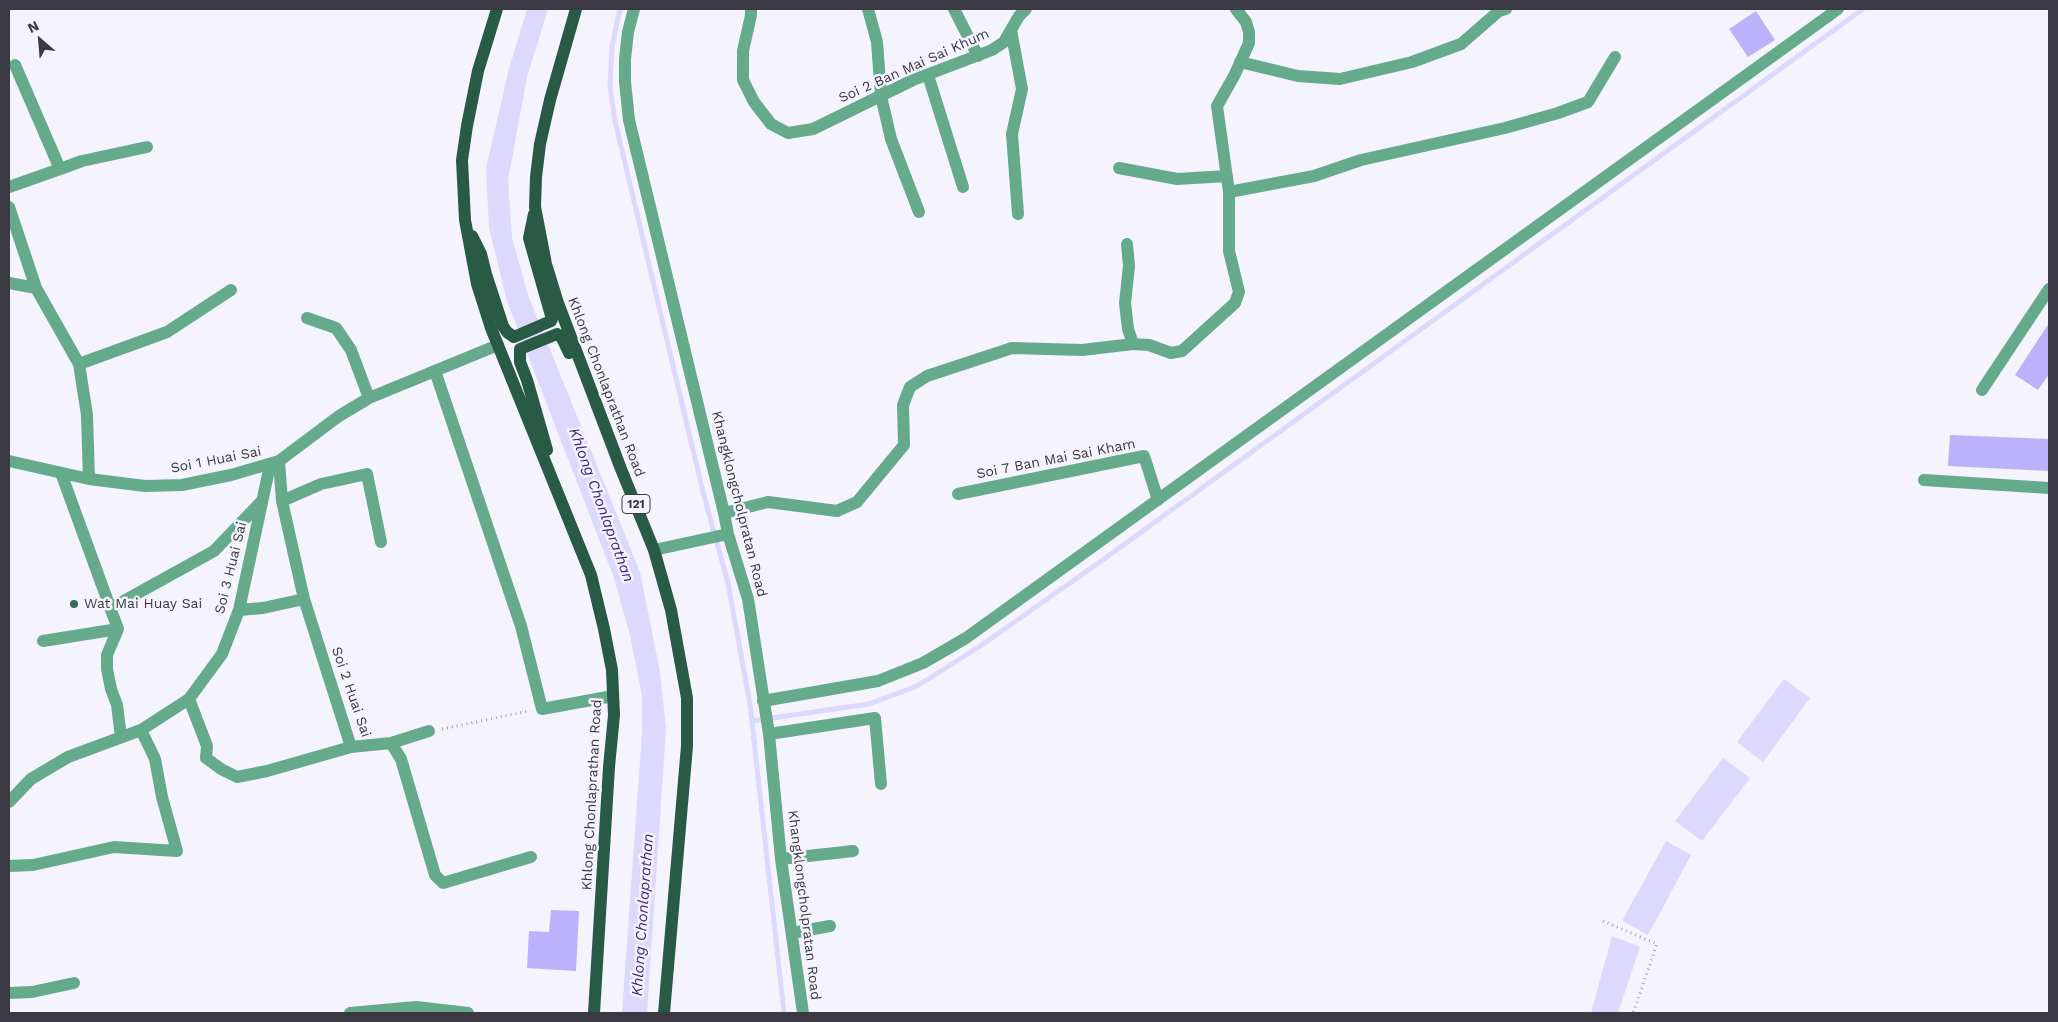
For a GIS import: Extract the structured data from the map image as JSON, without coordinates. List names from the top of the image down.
{
  "streets": {
    "main road": ["Khlong Chonlaprathan Road", "121"],
    "street": [
      "Soi 2 Ban Mai Sai Khum",
      "Soi 7 Ban Mai Sai Kham",
      "Soi 1 Huai Sai",
      "Khangklongcholpratan Road",
      "Soi 3 Huai Sai",
      "Soi 2 Huai Sai"
    ]
  },
  "crossings": [
    ["Khlong Chonlaprathan Road", "Soi 1 Huai Sai"],
    ["Soi 1 Huai Sai", "Soi 3 Huai Sai"],
    ["Soi 1 Huai Sai", "Soi 2 Huai Sai"],
    ["Soi 3 Huai Sai", "Soi 2 Huai Sai"]
  ],
  "water": ["Khlong Chonlaprathan"],
  "places": ["Wat Mai Huay Sai"],
  "north": "top left"
}
